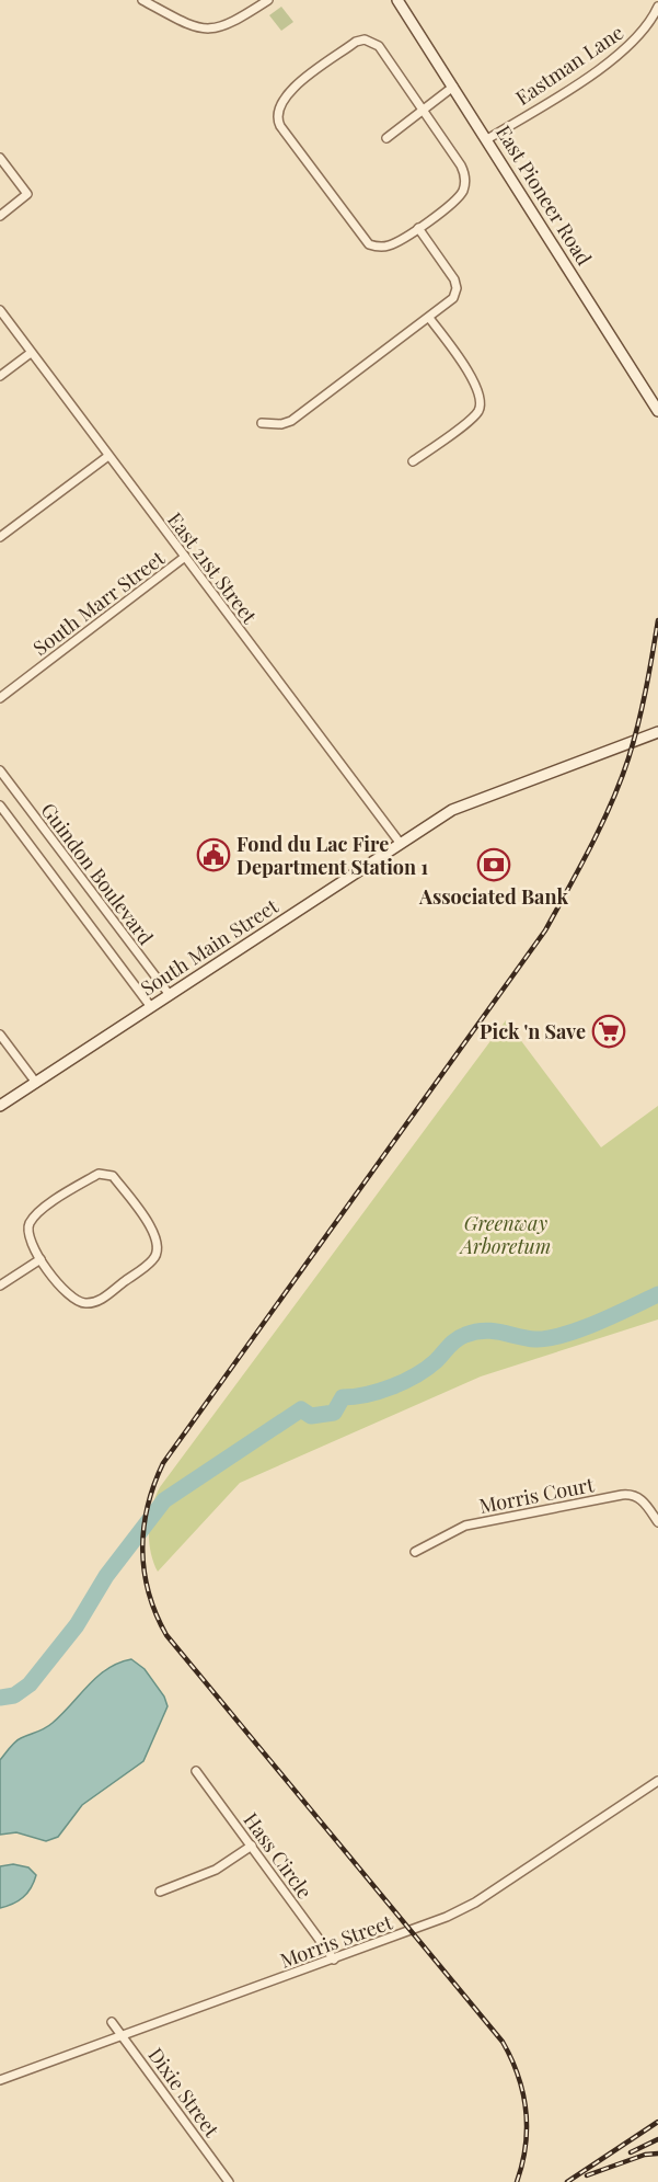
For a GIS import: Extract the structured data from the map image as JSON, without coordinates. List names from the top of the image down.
{
  "streets": {
    "main road": ["East Pioneer Road", "South Main Street"],
    "street": [
      "Eastman Lane",
      "East 21st Street",
      "South Marr Street",
      "Guindon Boulevard",
      "Morris Court",
      "Hass Circle",
      "Morris Street",
      "Dixie Street"
    ]
  },
  "crossings": [
    ["Eastman Lane", "East Pioneer Road"],
    ["East 21st Street", "South Marr Street"],
    ["East 21st Street", "South Main Street"],
    ["Guindon Boulevard", "South Main Street"],
    ["Hass Circle", "Morris Street"],
    ["Morris Street", "Dixie Street"]
  ],
  "parks": ["Greenway Arboretum"],
  "places": {
    "public building": ["Fond du Lac Fire Department Station 1"],
    "bank": ["Associated Bank"],
    "supermarket": ["Pick 'n Save"]
  }
}
